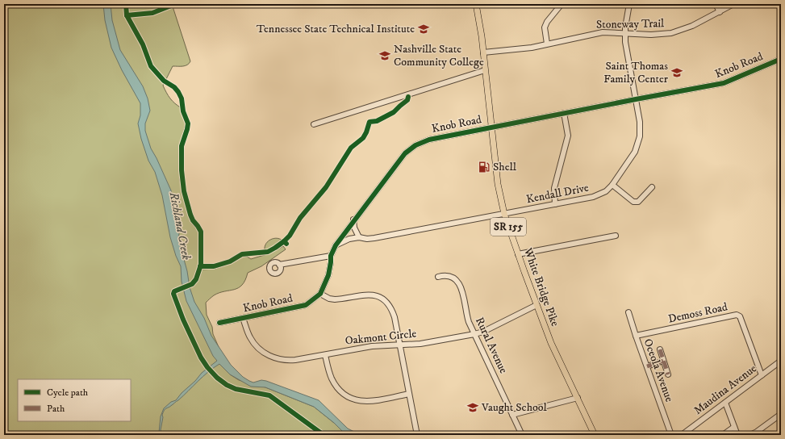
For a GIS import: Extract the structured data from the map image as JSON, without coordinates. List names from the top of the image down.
{
  "streets": {
    "main road": ["SR 155", "White Bridge Pike"],
    "street": [
      "Stoneway Trail",
      "Knob Road",
      "Kendall Drive",
      "Demoss Road",
      "Oakmont Circle",
      "Rural Avenue",
      "Oceola Avenue",
      "Maudina Avenue"
    ]
  },
  "crossings": [
    ["Stoneway Trail", "Kendall Drive"],
    ["Stoneway Trail", "White Bridge Pike"],
    ["Knob Road", "Kendall Drive"],
    ["Knob Road", "White Bridge Pike"],
    ["Knob Road", "Oakmont Circle"],
    ["Kendall Drive", "White Bridge Pike"],
    ["White Bridge Pike", "Oakmont Circle"],
    ["Demoss Road", "Oceola Avenue"],
    ["Demoss Road", "Maudina Avenue"],
    ["Oakmont Circle", "Rural Avenue"]
  ],
  "water": ["Richland Creek"],
  "places": {
    "school or university": [
      "Tennessee State Technical Institute",
      "Nashville State Community College",
      "Saint Thomas Family Center",
      "Vaught School"
    ],
    "fuel station": ["Shell"]
  },
  "legend": ["Cycle path", "Path"]
}
